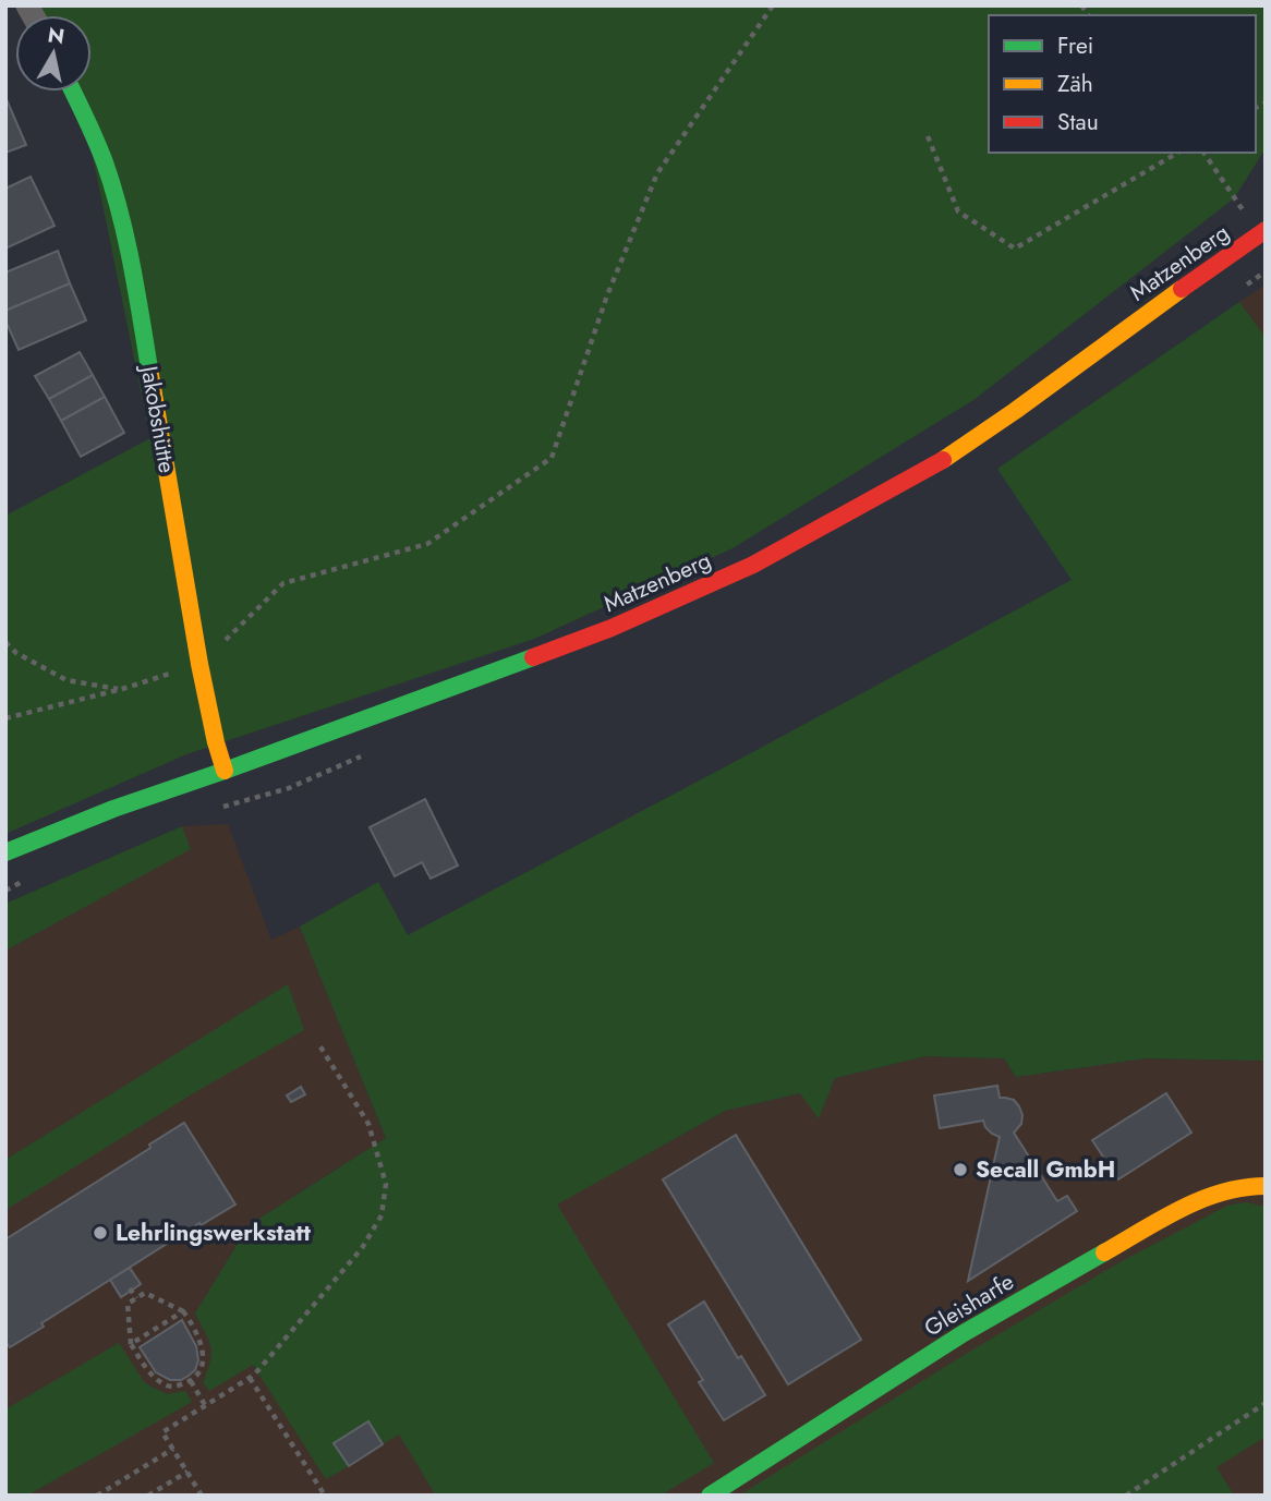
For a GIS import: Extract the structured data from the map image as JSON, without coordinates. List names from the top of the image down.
{
  "streets": {
    "street": ["Matzenberg", "Jakobshütte", "Gleisharfe"]
  },
  "crossings": [
    ["Matzenberg", "Jakobshütte"]
  ],
  "places": ["Secall GmbH", "Lehrlingswerkstatt"],
  "legend": ["Frei", "Zäh", "Stau"],
  "north": "top"
}
